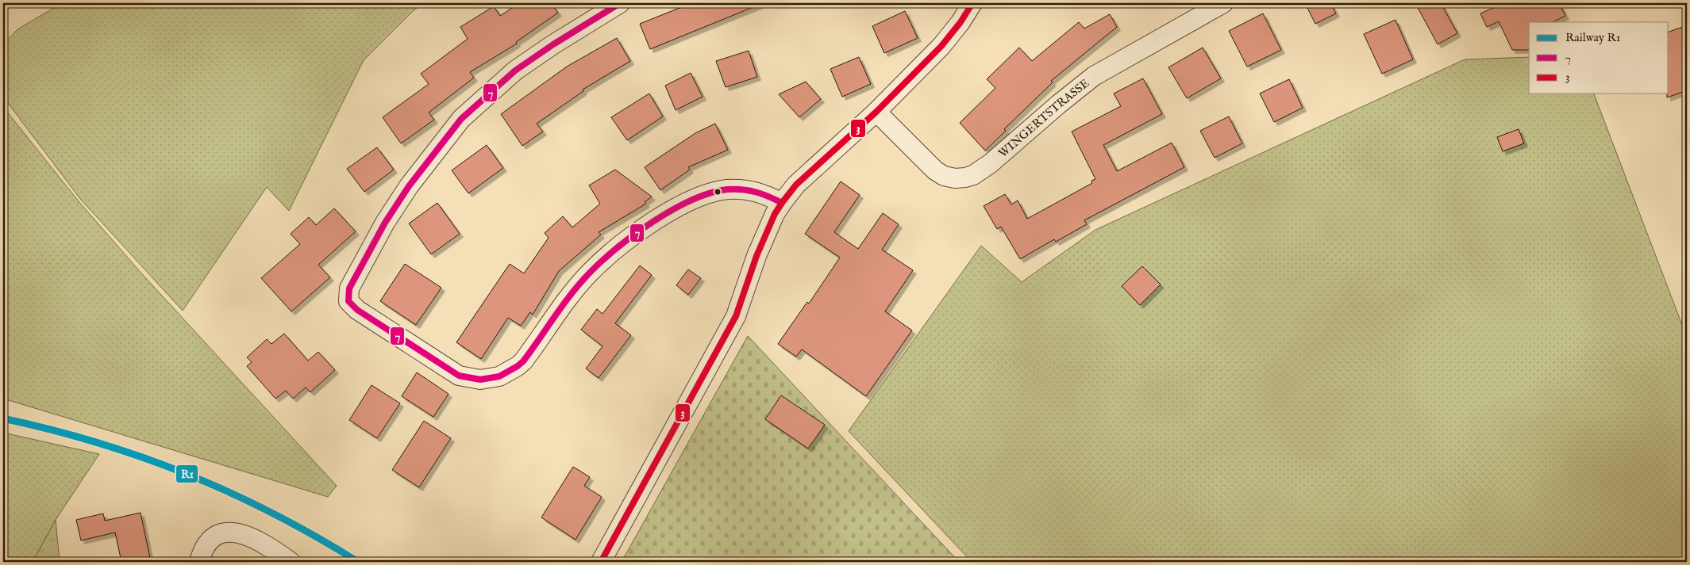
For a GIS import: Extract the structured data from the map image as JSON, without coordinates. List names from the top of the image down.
{
  "streets": {
    "street": ["WINGERTSTRASSE"]
  },
  "lines": ["transit line 7", "transit line 3", "rail line R1"],
  "legend": ["Railway R1", "7", "3"]
}
